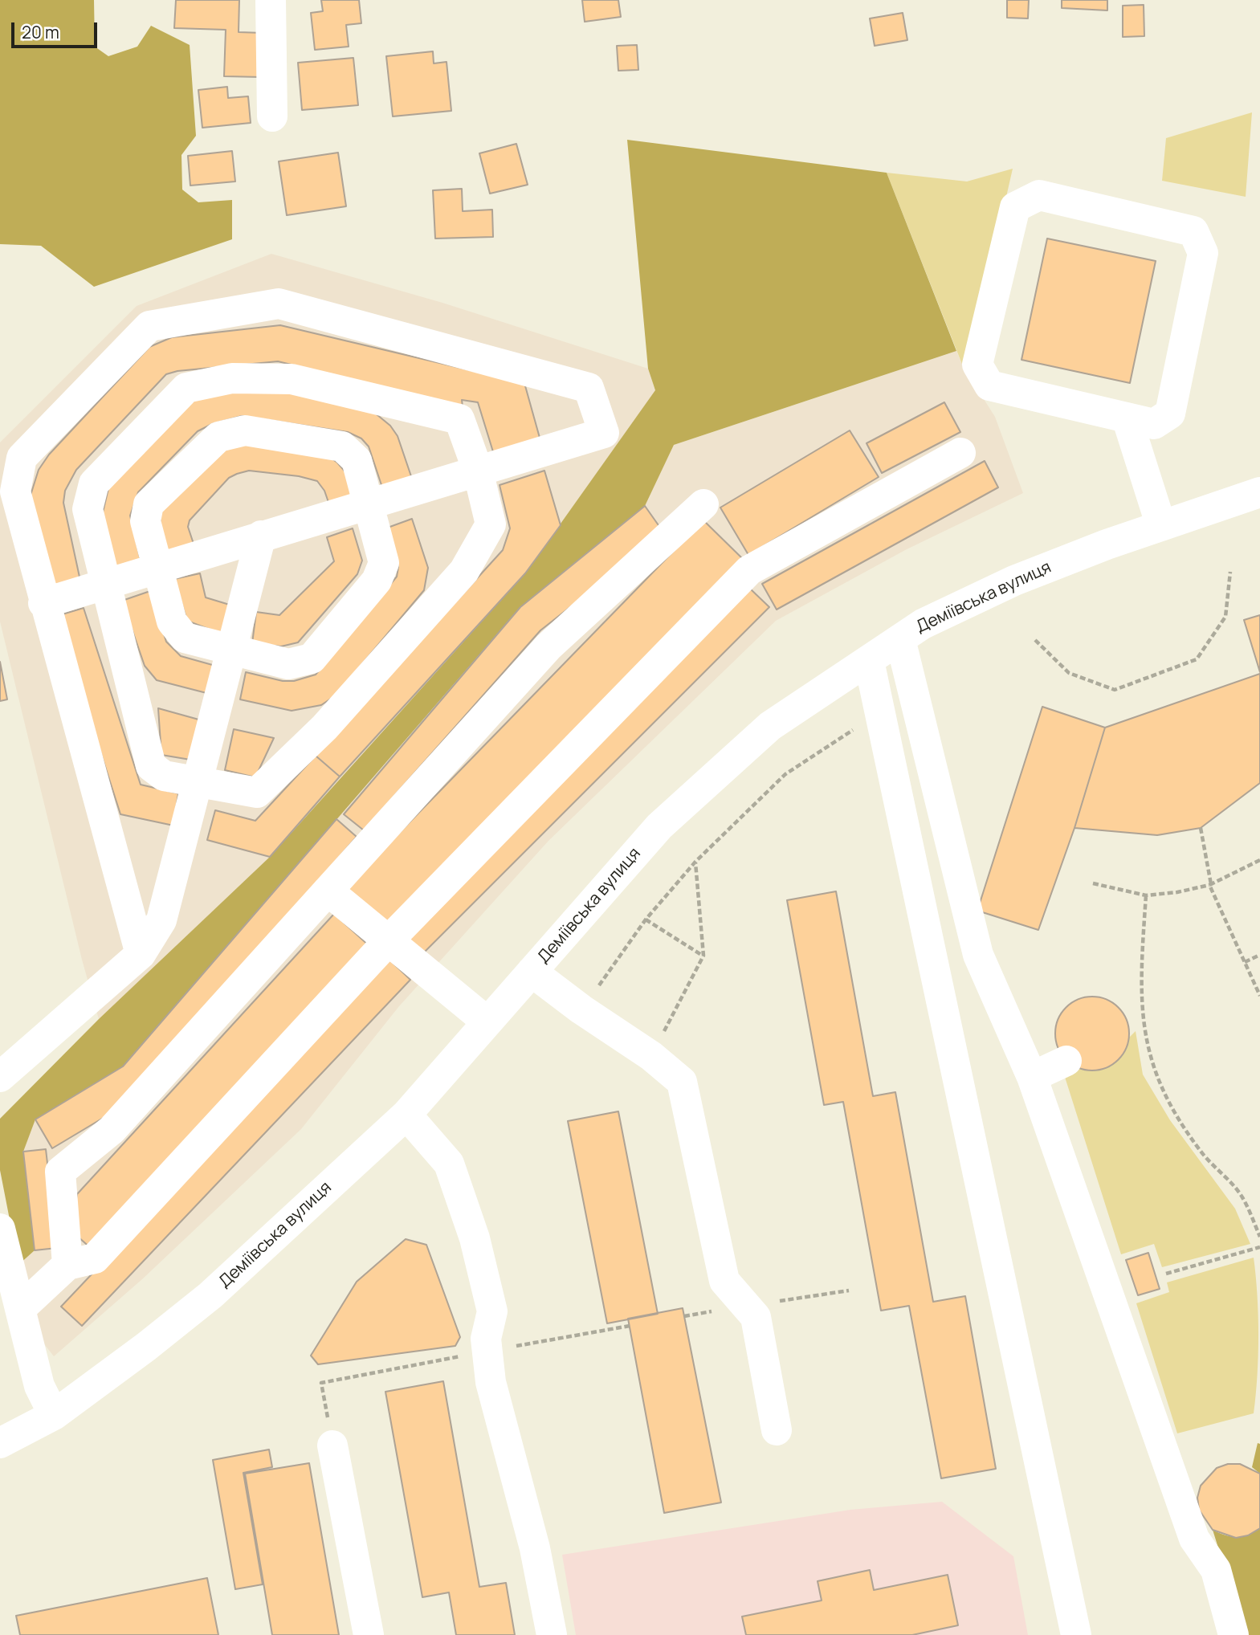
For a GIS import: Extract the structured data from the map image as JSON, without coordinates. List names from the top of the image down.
{
  "streets": {
    "street": ["Деміївська вулиця"]
  },
  "scale_bar": "20 m"
}
